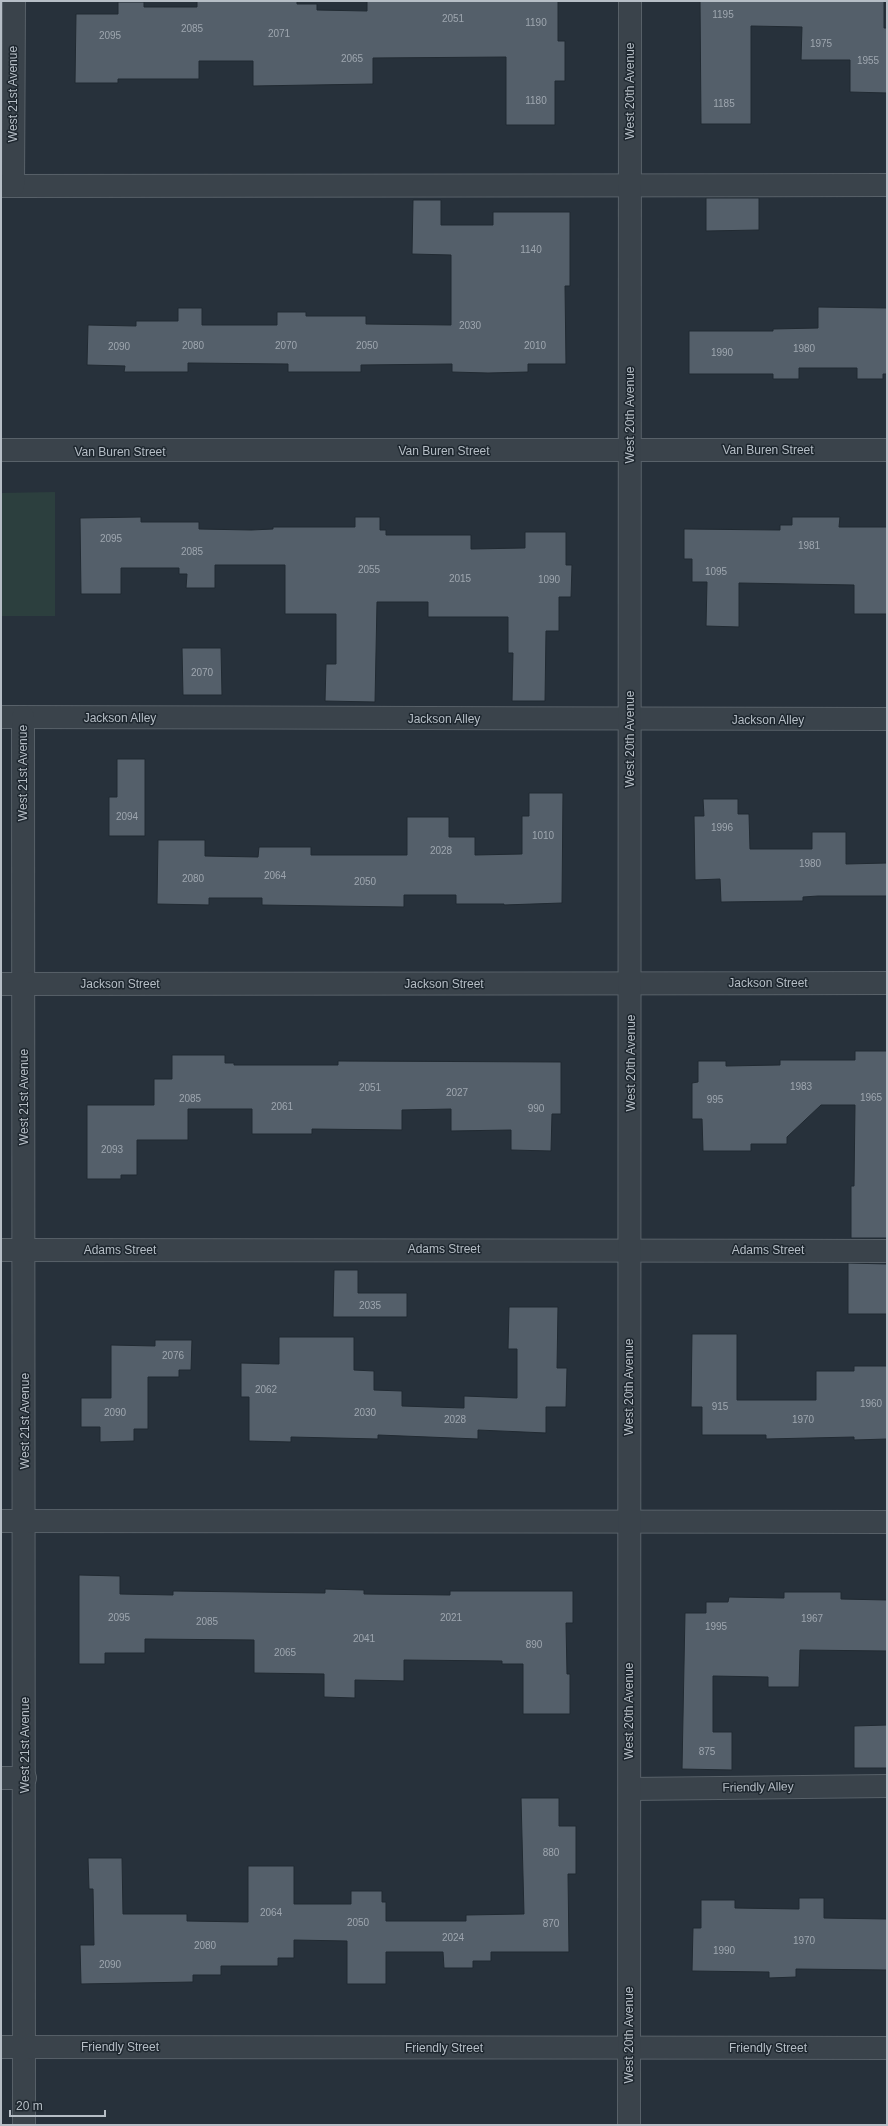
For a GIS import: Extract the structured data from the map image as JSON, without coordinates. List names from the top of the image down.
{
  "streets": {
    "street": [
      "West 20th Avenue",
      "West 21st Avenue",
      "Van Buren Street",
      "Jackson Alley",
      "Jackson Street",
      "Adams Street",
      "Friendly Alley",
      "Friendly Street"
    ]
  },
  "crossings": [
    ["West 20th Avenue", "Van Buren Street"],
    ["West 20th Avenue", "Jackson Alley"],
    ["West 20th Avenue", "Jackson Street"],
    ["West 20th Avenue", "Adams Street"],
    ["West 20th Avenue", "Friendly Alley"],
    ["West 20th Avenue", "Friendly Street"],
    ["West 21st Avenue", "Jackson Alley"],
    ["West 21st Avenue", "Jackson Street"],
    ["West 21st Avenue", "Adams Street"],
    ["West 21st Avenue", "Friendly Street"]
  ],
  "house_numbers": [
    "1195",
    "2051",
    "1190",
    "2085",
    "2071",
    "2095",
    "1975",
    "2065",
    "1955",
    "1180",
    "1185",
    "1140",
    "2030",
    "2080",
    "2070",
    "2050",
    "2010",
    "2090",
    "1980",
    "1990",
    "2095",
    "1981",
    "2085",
    "2055",
    "1095",
    "2015",
    "1090",
    "2070",
    "2094",
    "1996",
    "1010",
    "2028",
    "1980",
    "2064",
    "2080",
    "2050",
    "1983",
    "2051",
    "2027",
    "1965",
    "2085",
    "995",
    "2061",
    "990",
    "2093",
    "2035",
    "2076",
    "2062",
    "1960",
    "915",
    "2090",
    "2030",
    "2028",
    "1970",
    "2095",
    "2021",
    "1967",
    "2085",
    "1995",
    "2041",
    "890",
    "2065",
    "875",
    "880",
    "2064",
    "2050",
    "870",
    "2024",
    "1970",
    "2080",
    "1990",
    "2090"
  ],
  "scale_bar": "20 m"
}
